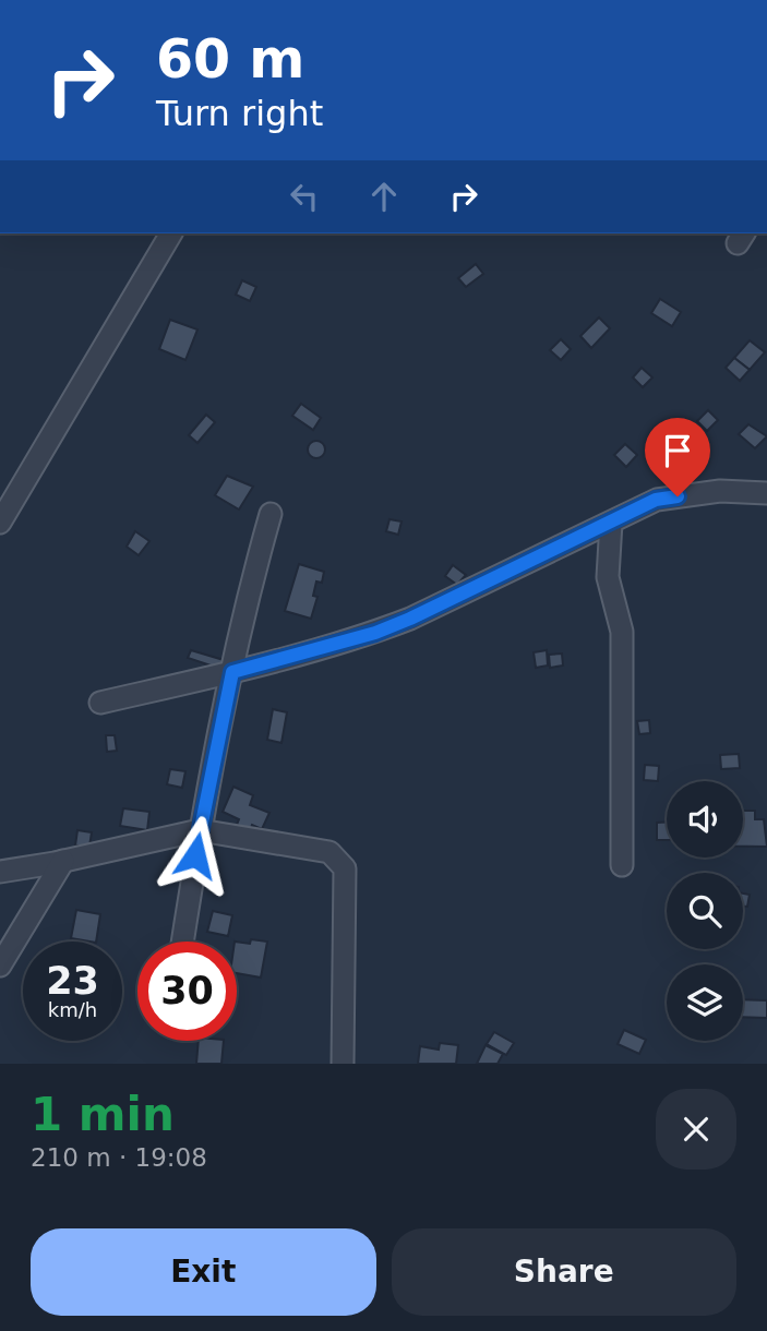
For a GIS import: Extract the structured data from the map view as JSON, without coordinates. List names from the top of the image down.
{
  "page": {
    "turn": ["60 m", "Turn right"],
    "speed": "23 km/h",
    "limit": "30",
    "heading": ["1 min", "210 m · 19:08"],
    "buttons": ["Exit", "Share"]
  }
}
